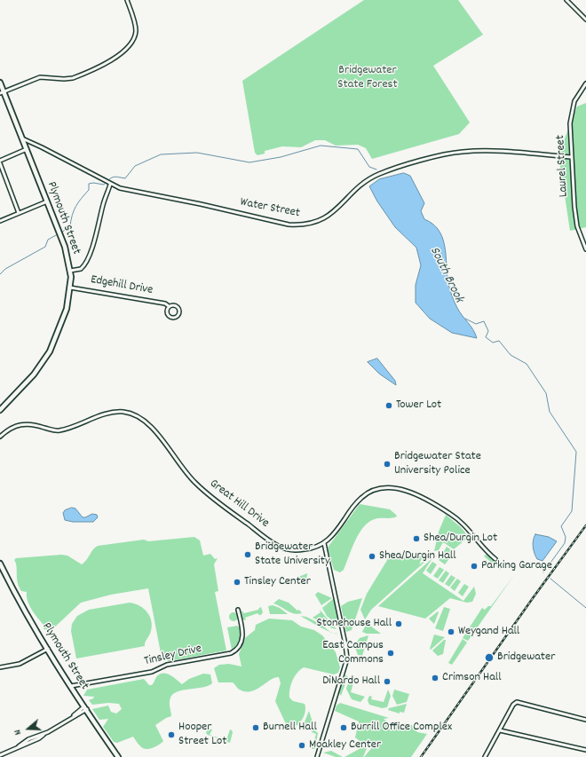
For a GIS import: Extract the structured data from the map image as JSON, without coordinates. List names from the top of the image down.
{
  "streets": {
    "main road": ["Plymouth Street"],
    "street": [
      "Laurel Street",
      "Water Street",
      "Edgehill Drive",
      "Great Hill Drive",
      "Tinsley Drive"
    ]
  },
  "crossings": [
    ["Laurel Street", "Water Street"],
    ["Water Street", "Plymouth Street"],
    ["Plymouth Street", "Edgehill Drive"],
    ["Plymouth Street", "Tinsley Drive"]
  ],
  "water": ["South Brook"],
  "parks": ["Bridgewater State Forest"],
  "places": [
    "Tower Lot",
    "Bridgewater State University Police",
    "Shea/Durgin Lot",
    "Bridgewater State University",
    "Shea/Durgin Hall",
    "Parking Garage",
    "Tinsley Center",
    "Stonehouse Hall",
    "Weygand Hall",
    "East Campus Commons",
    "Bridgewater",
    "Crimson Hall",
    "DiNardo Hall",
    "Burnell Hall",
    "Burrill Office Complex",
    "Hooper Street Lot",
    "Moakley Center"
  ],
  "north": "left"
}
